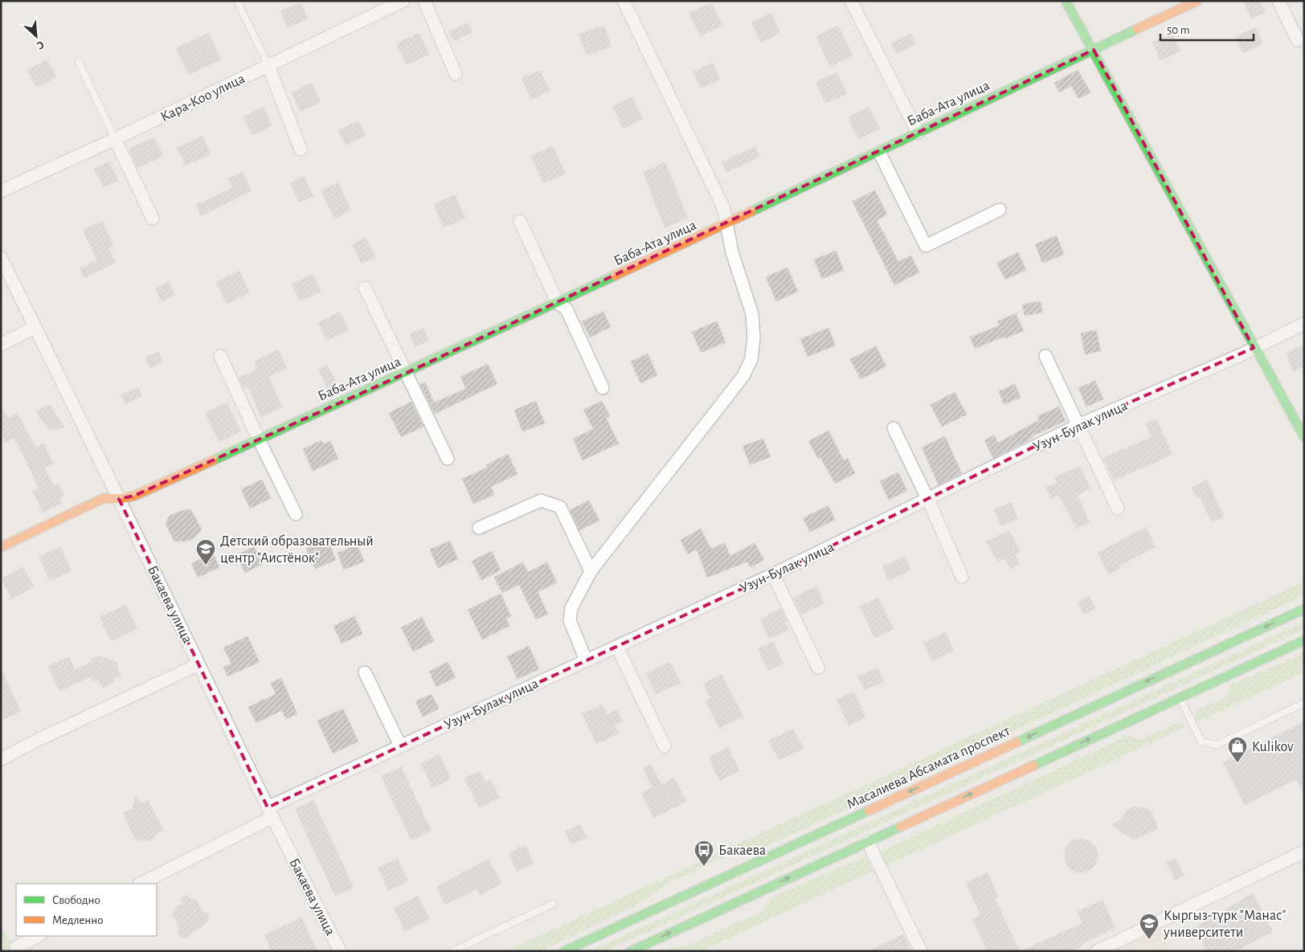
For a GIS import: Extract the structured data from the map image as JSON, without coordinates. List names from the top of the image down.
{
  "streets": {
    "street": [
      "Кара-Коо улица",
      "Баба-Ата улица",
      "Узун-Булак улица",
      "Бакаева улица",
      "Масалиева Абсамата проспект"
    ]
  },
  "crossings": [
    ["Баба-Ата улица", "Бакаева улица"],
    ["Узун-Булак улица", "Бакаева улица"]
  ],
  "places": {
    "school or university": ["Детский образовательный центр \"Аистёнок\"", "Кыргыз-түрк \"Манас\" университети"],
    "shop": ["Kulikov"],
    "bus stop": ["Бакаева"]
  },
  "legend": ["Свободно", "Медленно"],
  "scale_bar": "50 m",
  "north": "bottom right"
}
